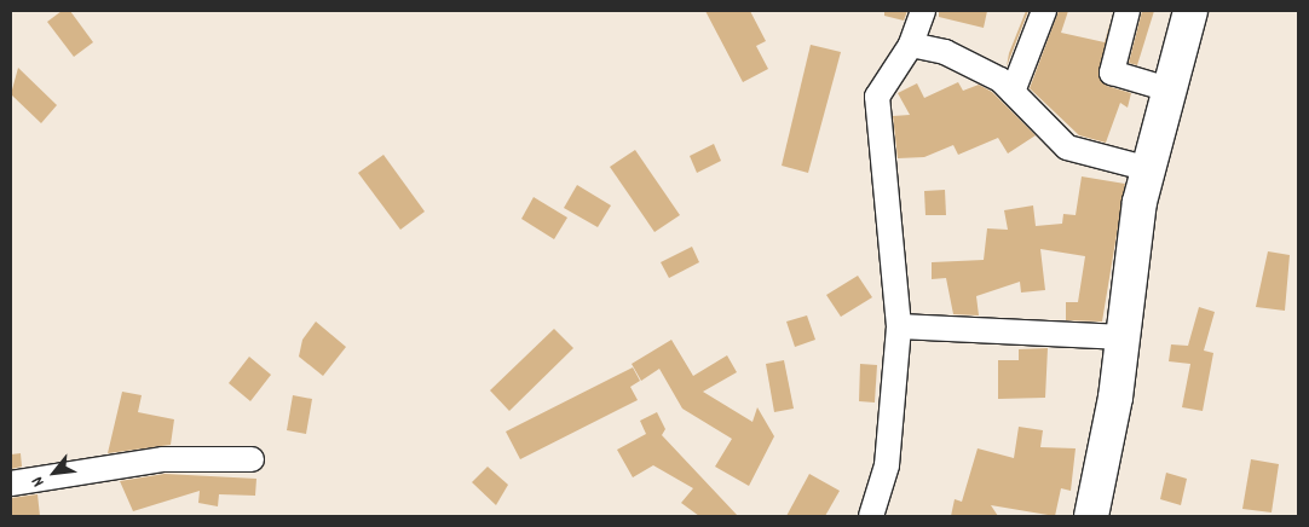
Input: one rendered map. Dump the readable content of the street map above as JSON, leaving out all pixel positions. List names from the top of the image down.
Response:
{
  "north": "bottom left"
}
